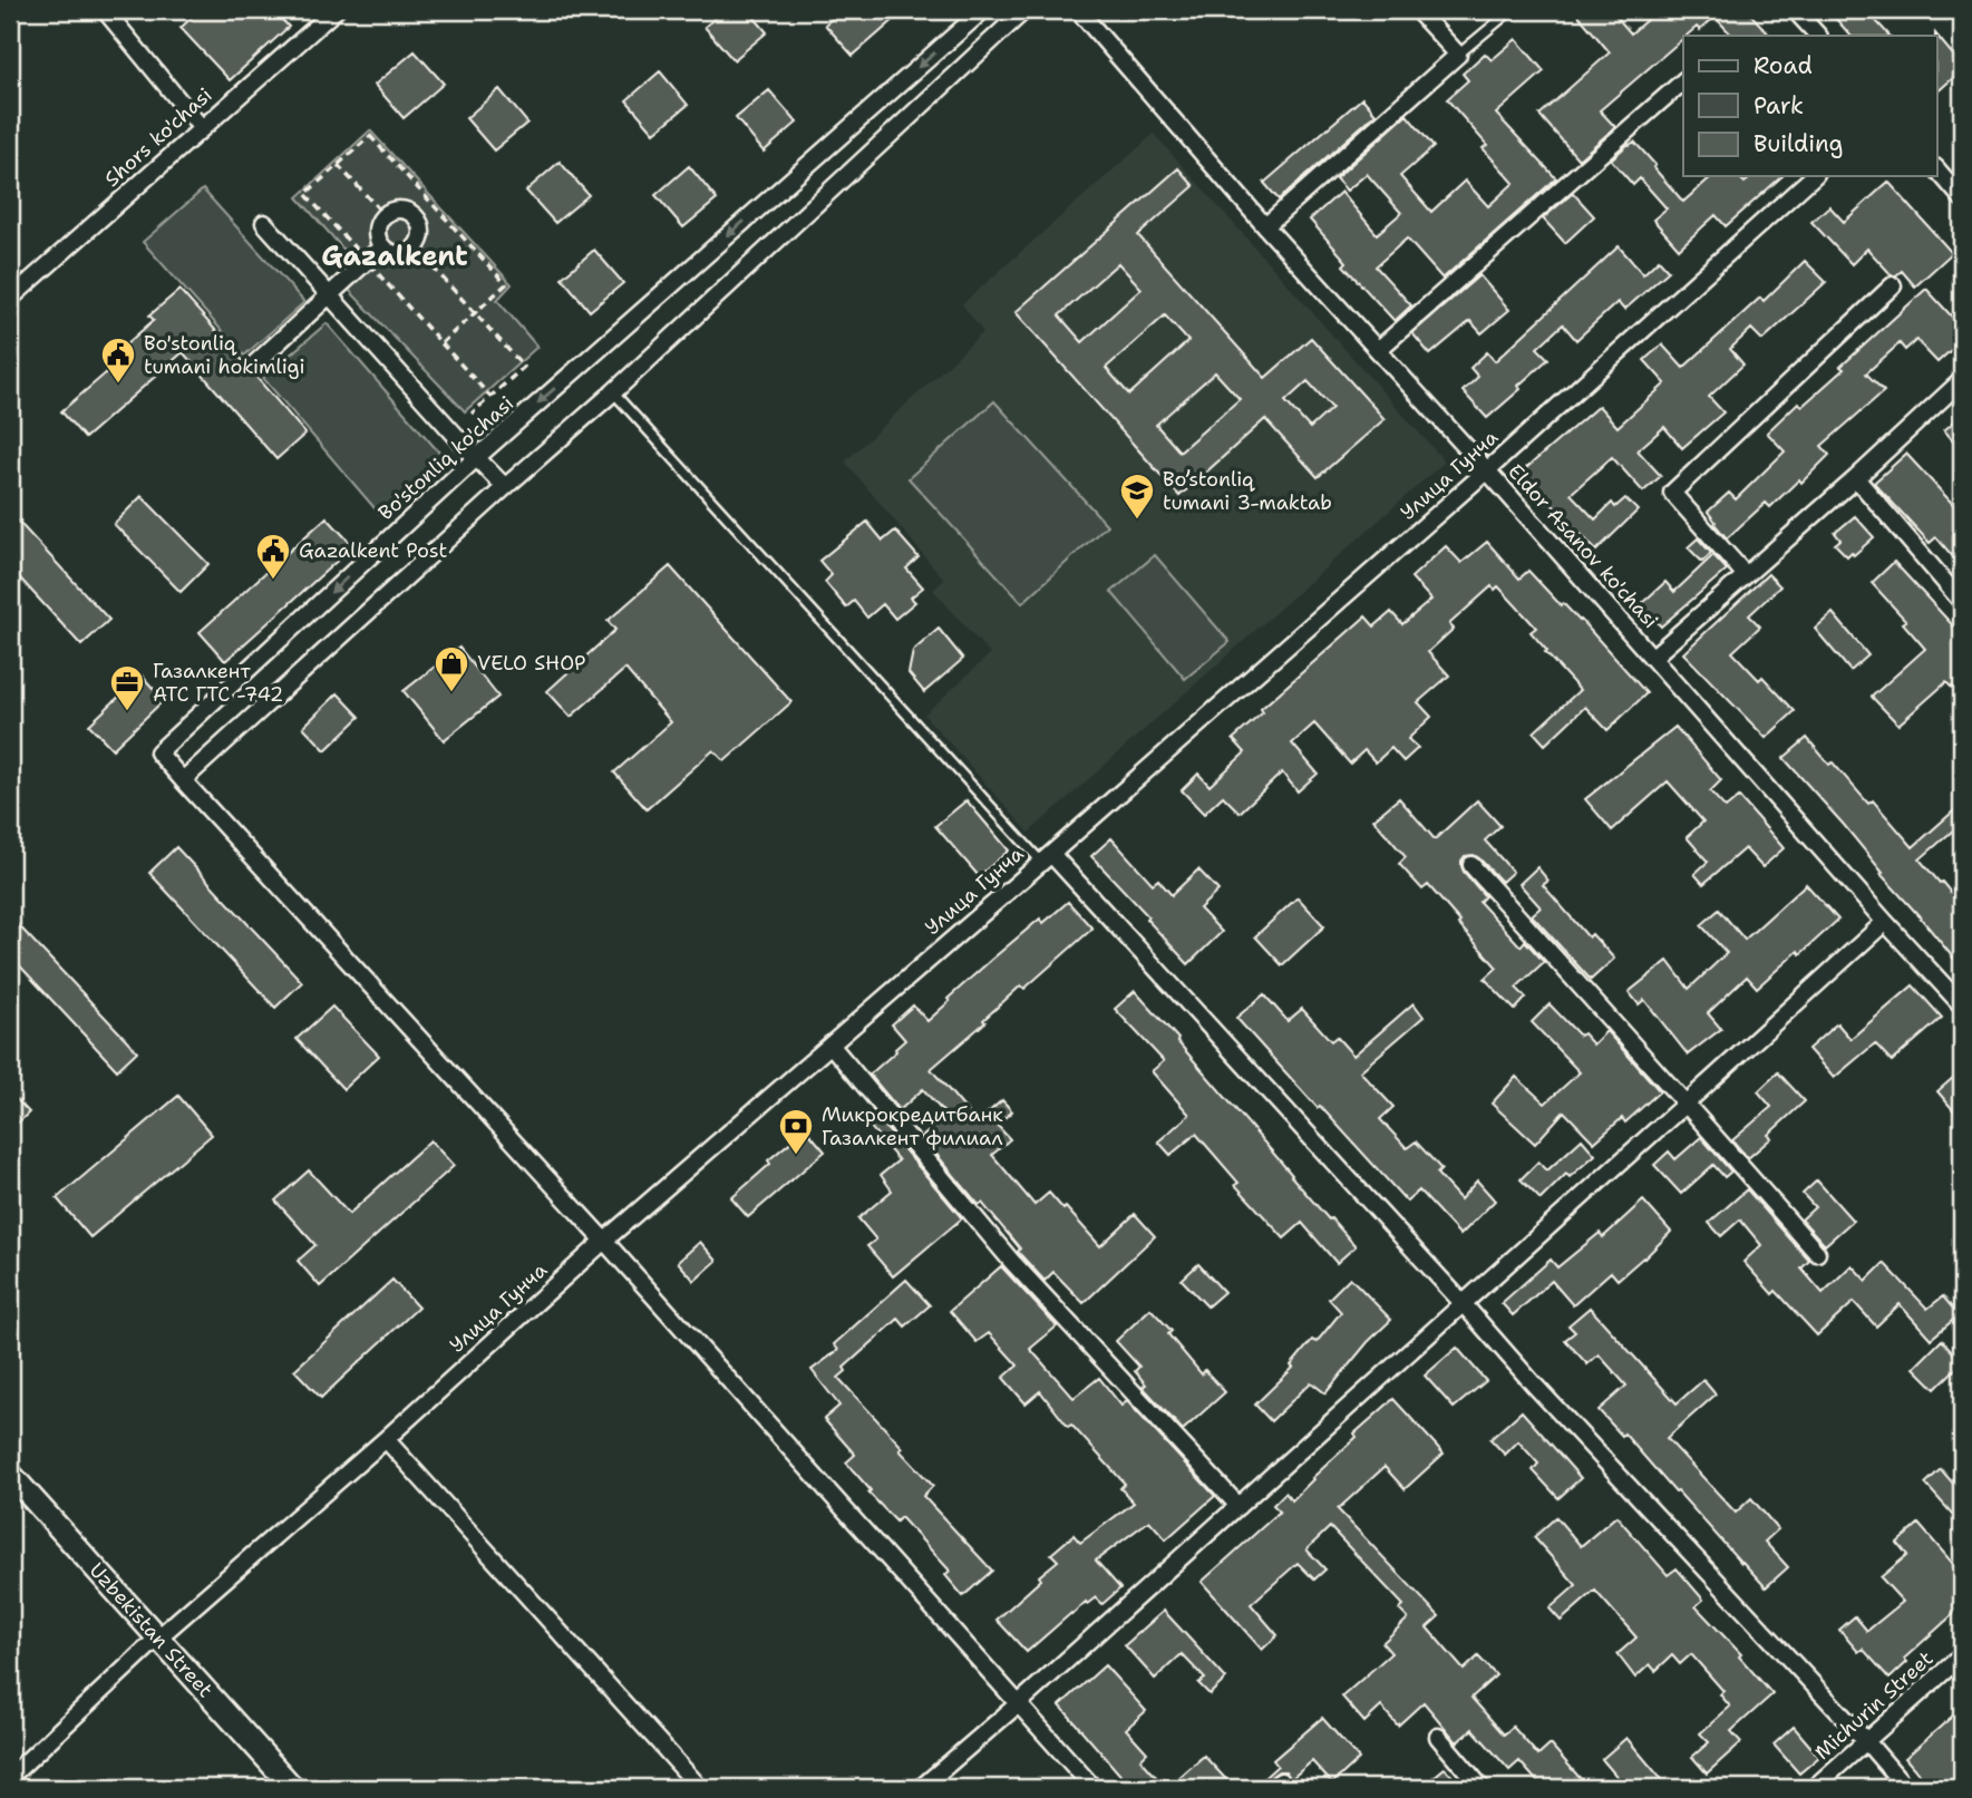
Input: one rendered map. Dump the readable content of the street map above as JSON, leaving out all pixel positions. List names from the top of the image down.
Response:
{
  "streets": {
    "main road": ["Uzbekistan Street"],
    "street": [
      "Shors ko'chasi",
      "Bo'stonliq ko'chasi",
      "Улица Гунча",
      "Eldor Asanov ko'chasi",
      "Michurin Street"
    ]
  },
  "crossings": [
    ["Улица Гунча", "Eldor Asanov ko'chasi"],
    ["Улица Гунча", "Uzbekistan Street"]
  ],
  "districts": ["Gazalkent"],
  "places": {
    "public building": ["Bo'stonliq tumani hokimligi", "Gazalkent Post"],
    "school or university": ["Bo’stonliq tumani 3-maktab"],
    "shop": ["VELO SHOP"],
    "office": ["Газалкент АТС ГТС -742"],
    "bank": ["Микрокредитбанк Газалкент филиал"]
  },
  "legend": ["Road", "Park", "Building"]
}
